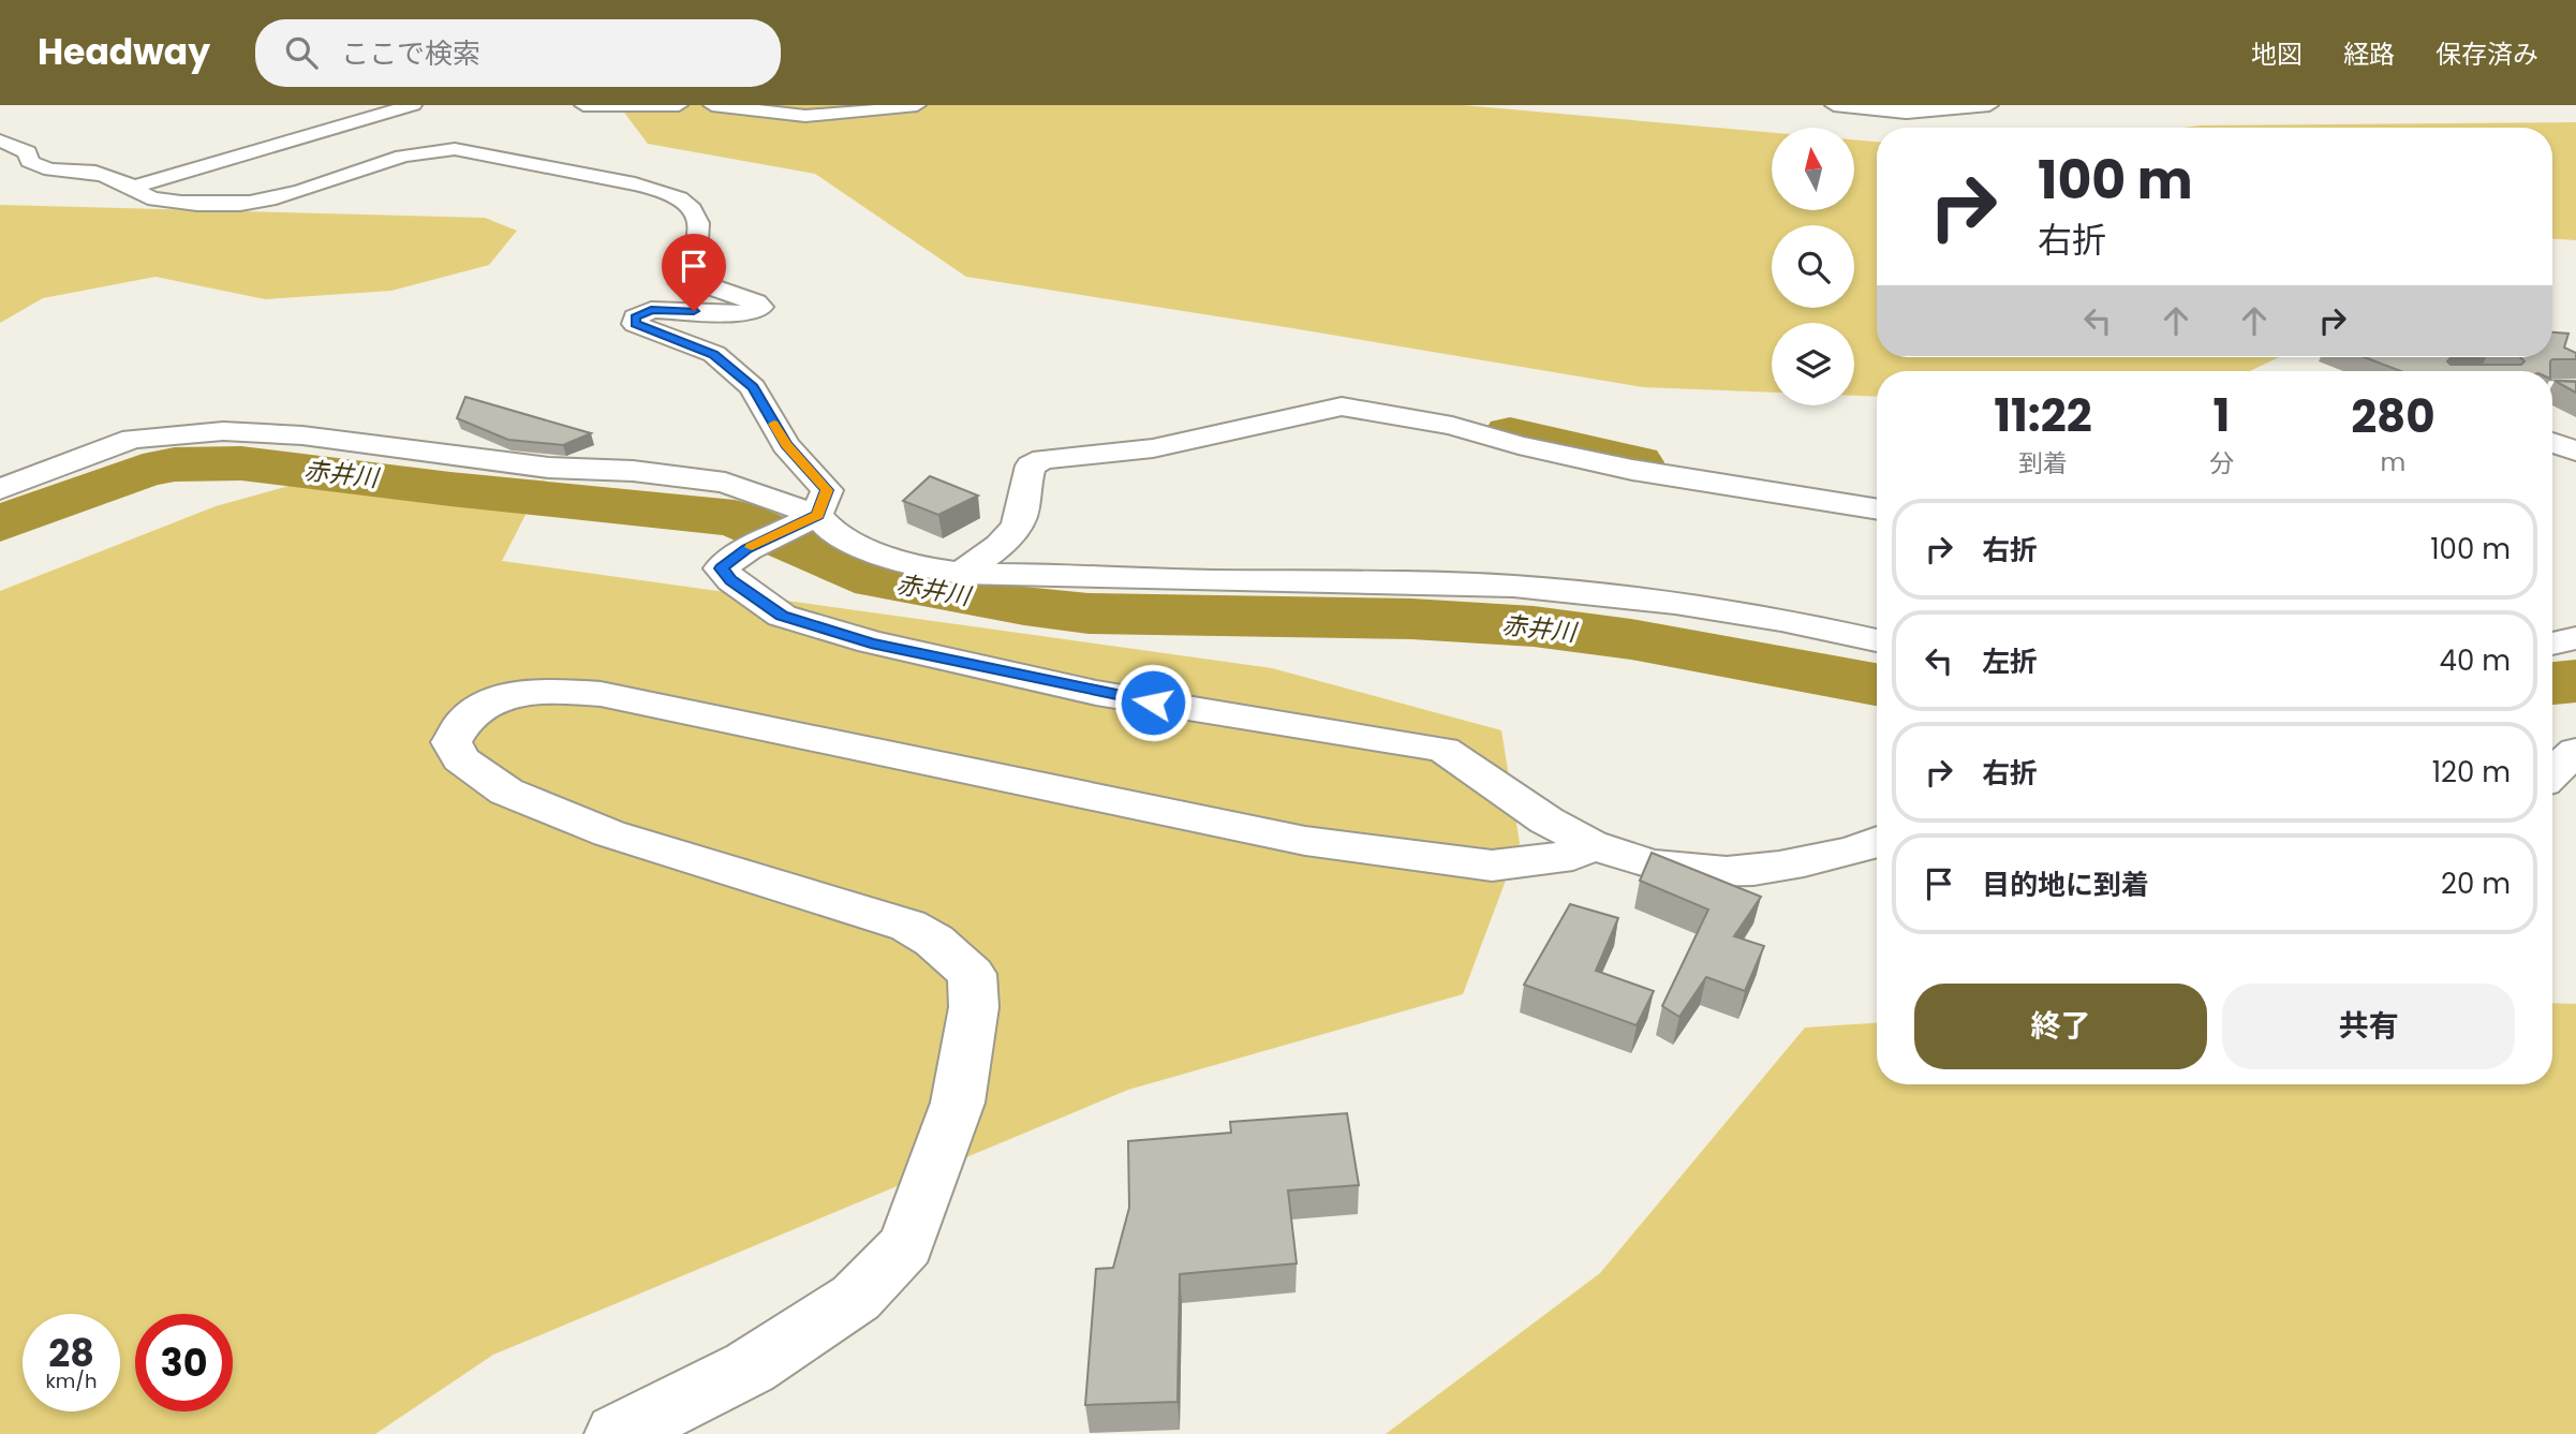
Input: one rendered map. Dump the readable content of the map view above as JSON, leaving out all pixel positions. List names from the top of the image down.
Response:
{
  "water": ["赤井川"],
  "north": "top",
  "page": {
    "header": "Headway",
    "search": "ここで検索",
    "nav": ["地図", "経路", "保存済み"],
    "turn": ["100 m", "右折"],
    "eta": [
      "11:22",
      "到着",
      "1",
      "分",
      "280",
      "m"
    ],
    "list": [
      {
        "name": "右折",
        "value": "100 m"
      },
      {
        "name": "左折",
        "value": "40 m"
      },
      {
        "name": "右折",
        "value": "120 m"
      },
      {
        "name": "目的地に到着",
        "value": "20 m"
      }
    ],
    "buttons": ["終了", "共有"],
    "speed": "28 km/h",
    "limit": "30"
  }
}
